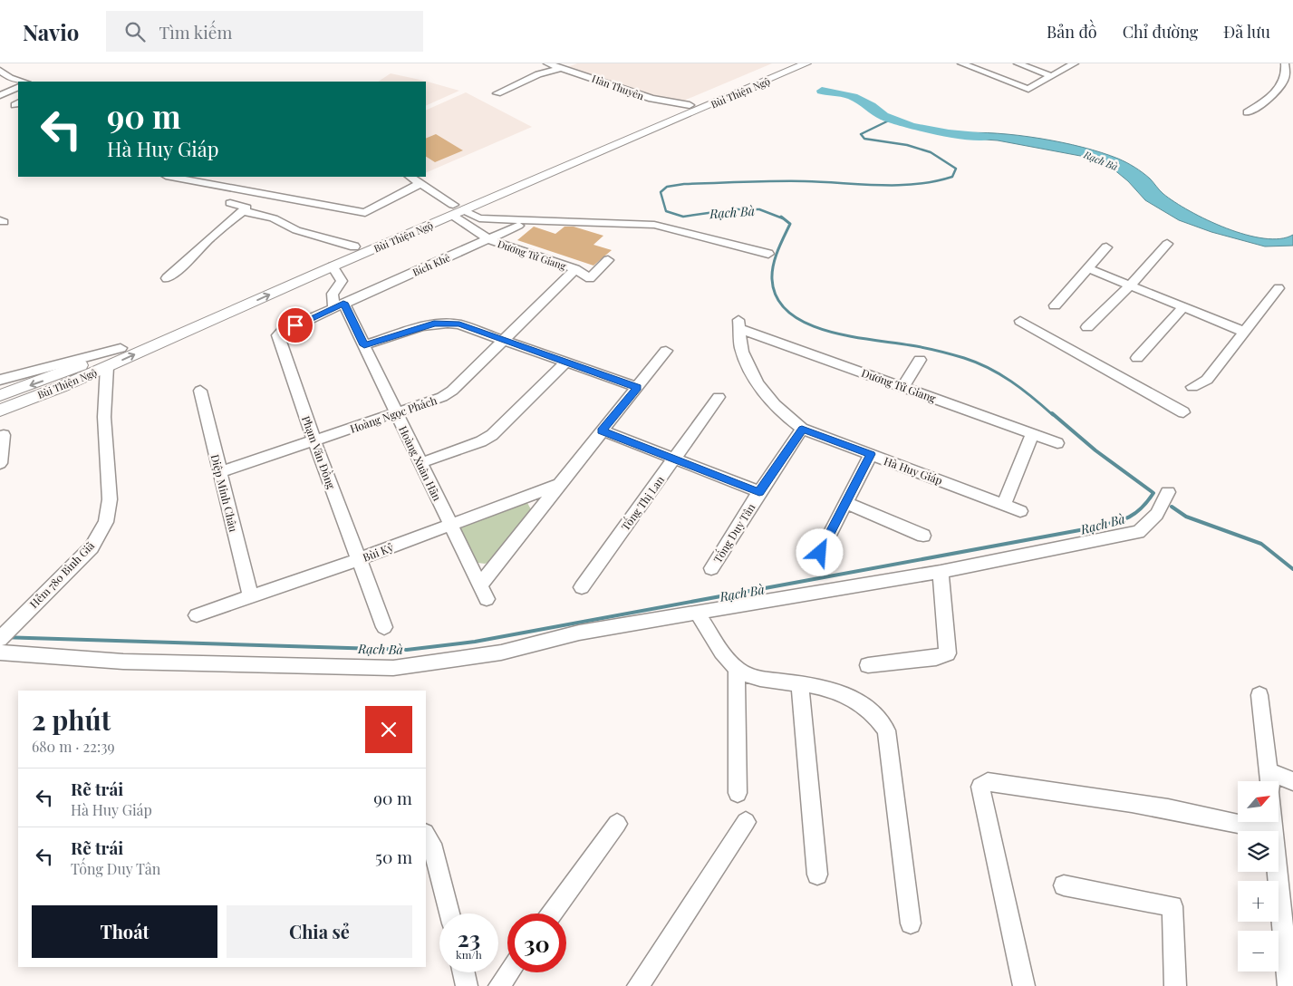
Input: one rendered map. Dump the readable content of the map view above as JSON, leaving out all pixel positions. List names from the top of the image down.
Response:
{
  "streets": {
    "main road": ["Bùi Thiện Ngộ"],
    "street": [
      "Hàn Thuyên",
      "Dương Tử Giang",
      "Bích Khê",
      "Hoàng Ngọc Phách",
      "Phạm Văn Đồng",
      "Hoàng Xuân Hãn",
      "Hà Huy Giáp",
      "Diệp Minh Châu",
      "Tống Thị Lan",
      "Tống Duy Tân",
      "Bùi Kỷ",
      "Hẻm 780 Bình Giã"
    ]
  },
  "crossings": [
    ["Hàn Thuyên", "Bùi Thiện Ngộ"],
    ["Bùi Thiện Ngộ", "Dương Tử Giang"],
    ["Bùi Thiện Ngộ", "Hẻm 780 Bình Giã"],
    ["Dương Tử Giang", "Bích Khê"],
    ["Dương Tử Giang", "Hoàng Ngọc Phách"],
    ["Dương Tử Giang", "Hà Huy Giáp"],
    ["Bích Khê", "Phạm Văn Đồng"],
    ["Bích Khê", "Hoàng Xuân Hãn"],
    ["Hoàng Ngọc Phách", "Phạm Văn Đồng"],
    ["Hoàng Ngọc Phách", "Hoàng Xuân Hãn"],
    ["Hoàng Ngọc Phách", "Diệp Minh Châu"],
    ["Phạm Văn Đồng", "Hoàng Xuân Hãn"],
    ["Phạm Văn Đồng", "Bùi Kỷ"],
    ["Hoàng Xuân Hãn", "Bùi Kỷ"],
    ["Hà Huy Giáp", "Tống Duy Tân"],
    ["Diệp Minh Châu", "Bùi Kỷ"]
  ],
  "water": ["Rạch Bà"],
  "north": "top right",
  "page": {
    "header": "Navio",
    "search": "Tìm kiếm",
    "nav": ["Bản đồ", "Chỉ đường", "Đã lưu"],
    "turn": ["90 m", "Hà Huy Giáp"],
    "heading": ["2 phút", "680 m · 22:39"],
    "list": [
      {
        "name": "Rẽ trái",
        "note": "Hà Huy Giáp",
        "value": "90 m"
      },
      {
        "name": "Rẽ trái",
        "note": "Tống Duy Tân",
        "value": "50 m"
      }
    ],
    "map_buttons": ["+", "−"],
    "buttons": ["Thoát", "Chia sẻ"],
    "speed": "23 km/h",
    "limit": "30"
  }
}
